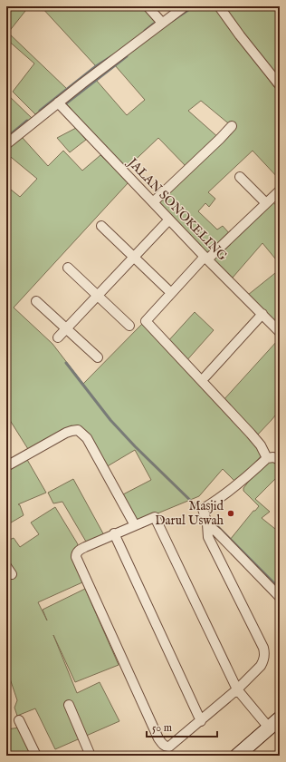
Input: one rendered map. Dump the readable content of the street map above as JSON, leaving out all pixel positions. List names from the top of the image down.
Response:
{
  "streets": {
    "street": ["JALAN SONOKELING"]
  },
  "places": ["Masjid Darul Uswah"],
  "scale_bar": "50 m"
}
